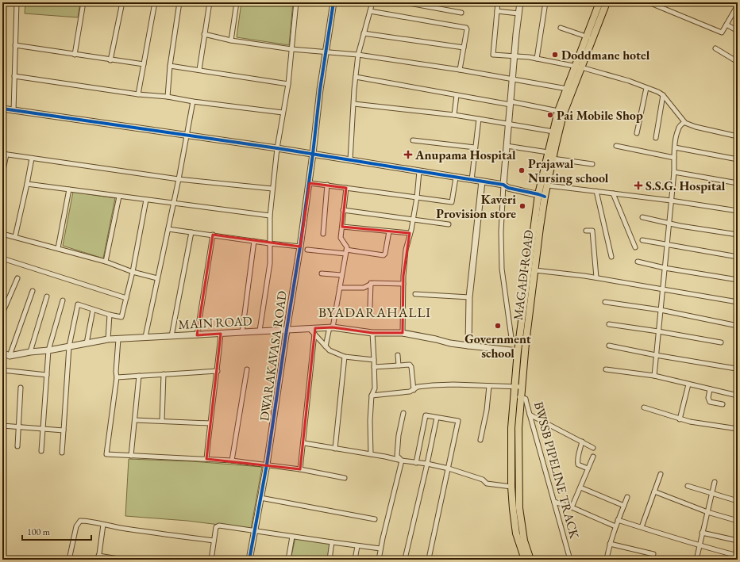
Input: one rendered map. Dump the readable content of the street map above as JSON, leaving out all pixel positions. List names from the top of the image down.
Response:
{
  "streets": {
    "main road": ["MAGADI ROAD"],
    "street": ["MAIN ROAD", "DWARAKAVASA ROAD", "BWSSB PIPELINE TRACK"]
  },
  "crossings": [
    ["MAGADI ROAD", "MAIN ROAD"],
    ["MAGADI ROAD", "BWSSB PIPELINE TRACK"],
    ["MAIN ROAD", "DWARAKAVASA ROAD"]
  ],
  "districts": ["BYADARAHALLI"],
  "places": {
    "other": [
      "Doddmane hotel",
      "Pai Mobile Shop",
      "Prajawal Nursing school",
      "Kaveri Provision store",
      "Government school"
    ],
    "health": ["Anupama Hospital", "S.S.G. Hospital"]
  },
  "scale_bar": "100 m"
}
